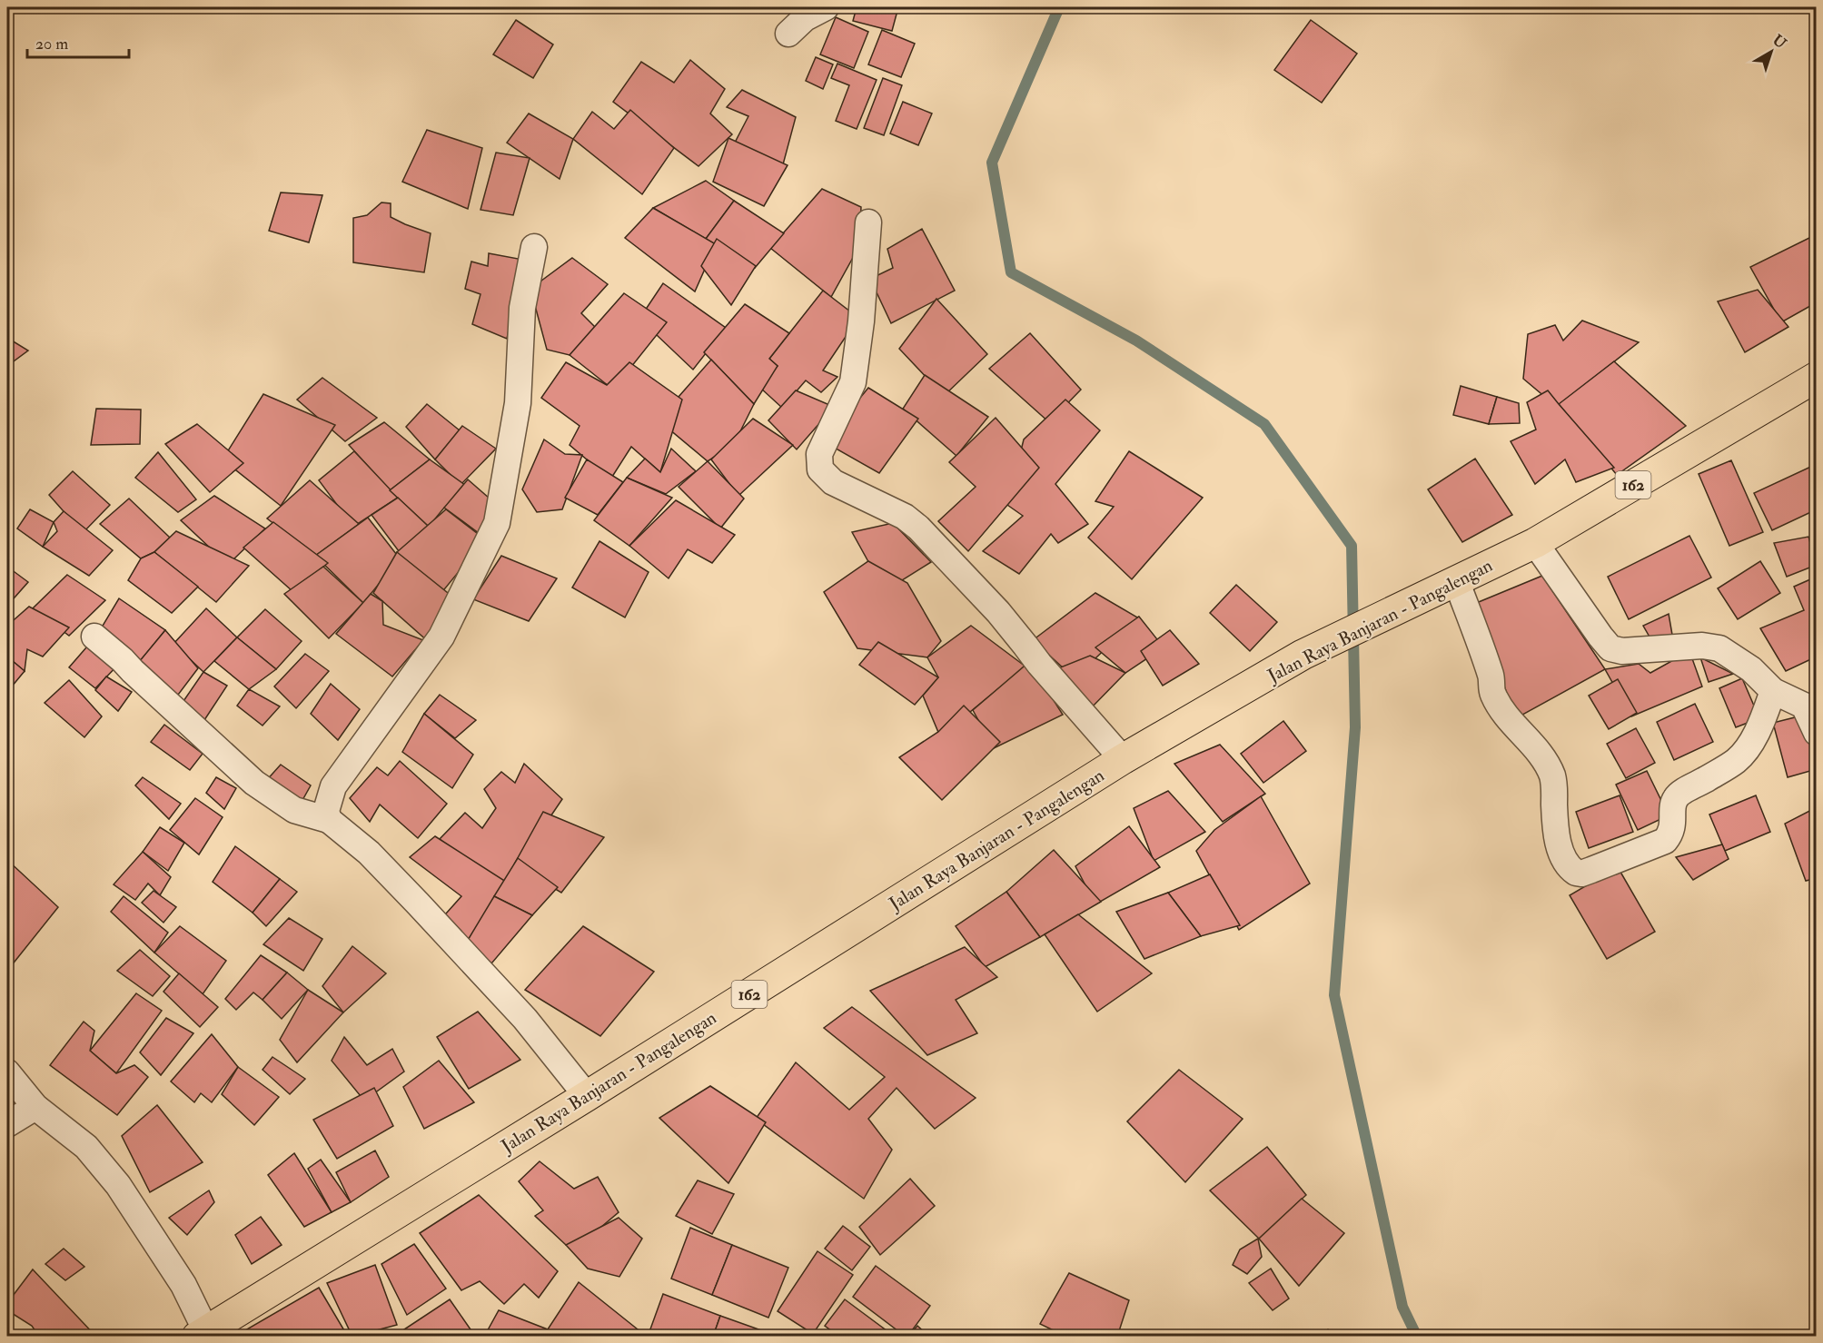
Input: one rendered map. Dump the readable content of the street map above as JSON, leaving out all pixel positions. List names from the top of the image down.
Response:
{
  "streets": {
    "main road": ["162", "Jalan Raya Banjaran - Pangalengan"]
  },
  "scale_bar": "20 m",
  "north": "top right"
}
